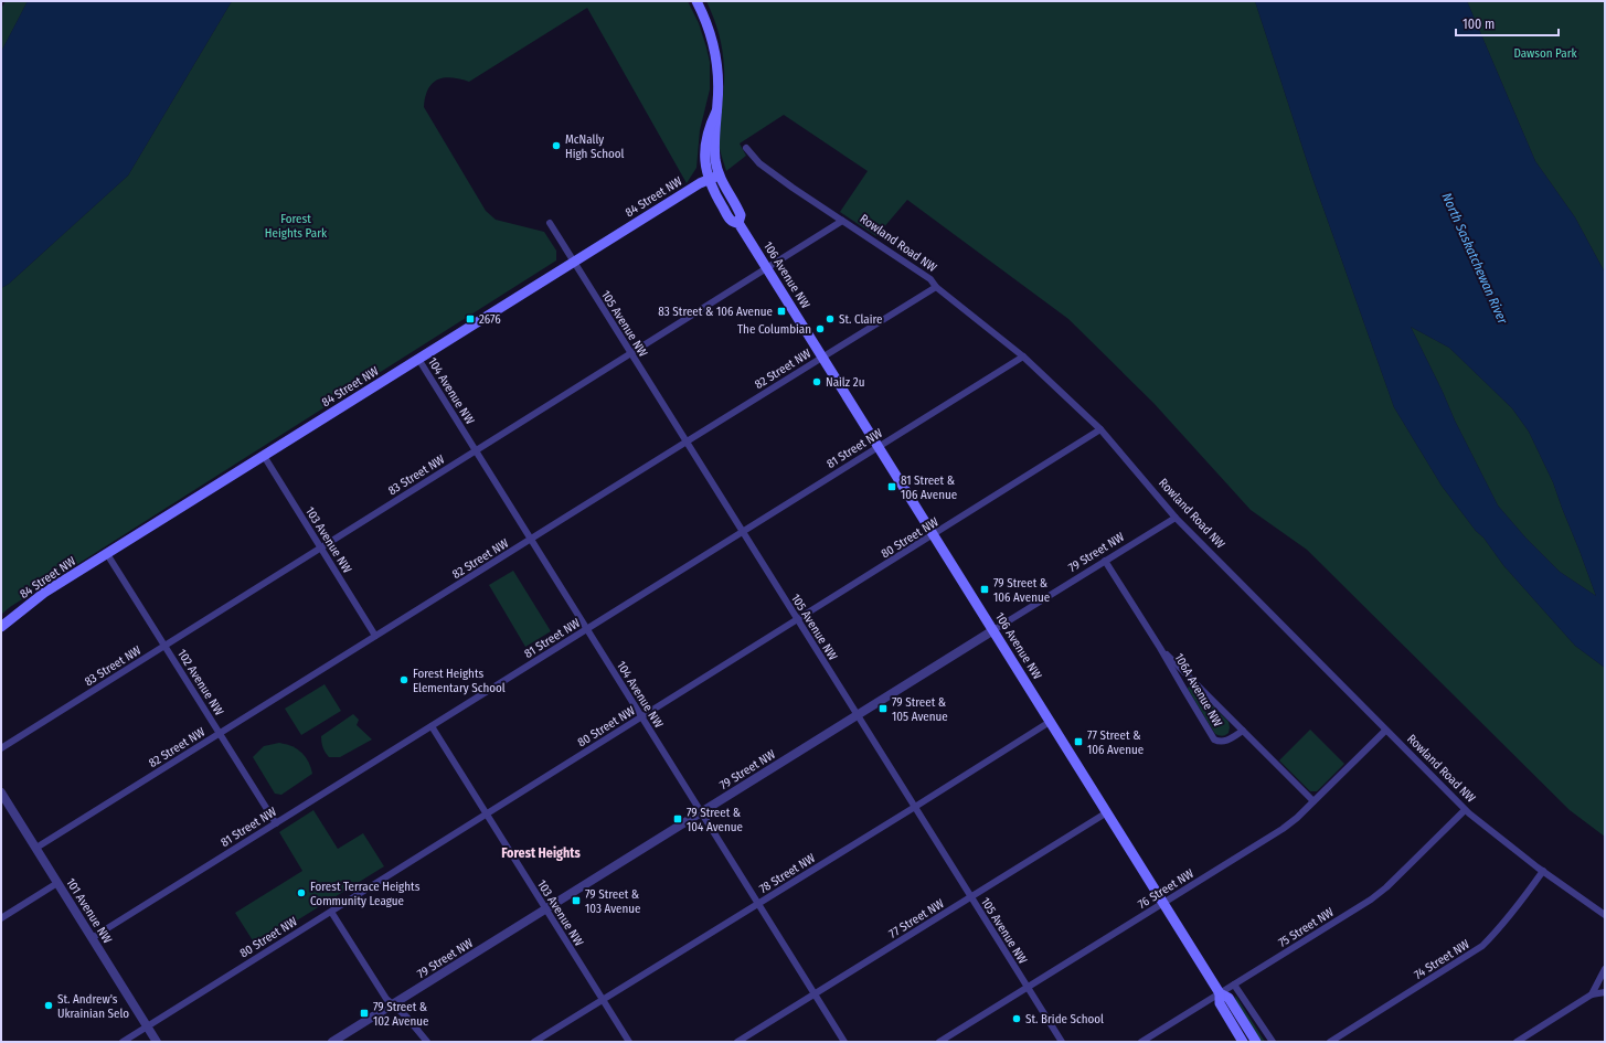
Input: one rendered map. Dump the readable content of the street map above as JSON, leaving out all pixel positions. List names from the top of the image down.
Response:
{
  "streets": {
    "main road": ["84 Street NW", "106 Avenue NW"],
    "street": [
      "Rowland Road NW",
      "105 Avenue NW",
      "82 Street NW",
      "104 Avenue NW",
      "81 Street NW",
      "83 Street NW",
      "80 Street NW",
      "103 Avenue NW",
      "79 Street NW",
      "102 Avenue NW",
      "106A Avenue NW",
      "78 Street NW",
      "76 Street NW",
      "101 Avenue NW",
      "77 Street NW",
      "75 Street NW",
      "74 Street NW"
    ]
  },
  "crossings": [
    ["84 Street NW", "106 Avenue NW"],
    ["84 Street NW", "105 Avenue NW"],
    ["84 Street NW", "104 Avenue NW"],
    ["84 Street NW", "103 Avenue NW"],
    ["84 Street NW", "102 Avenue NW"],
    ["Rowland Road NW", "82 Street NW"],
    ["Rowland Road NW", "81 Street NW"],
    ["Rowland Road NW", "83 Street NW"],
    ["Rowland Road NW", "80 Street NW"],
    ["Rowland Road NW", "79 Street NW"],
    ["Rowland Road NW", "76 Street NW"],
    ["Rowland Road NW", "75 Street NW"],
    ["Rowland Road NW", "74 Street NW"],
    ["106 Avenue NW", "82 Street NW"],
    ["106 Avenue NW", "81 Street NW"],
    ["106 Avenue NW", "83 Street NW"],
    ["106 Avenue NW", "80 Street NW"],
    ["106 Avenue NW", "79 Street NW"],
    ["106 Avenue NW", "78 Street NW"],
    ["106 Avenue NW", "76 Street NW"],
    ["106 Avenue NW", "77 Street NW"],
    ["106 Avenue NW", "75 Street NW"],
    ["105 Avenue NW", "82 Street NW"],
    ["105 Avenue NW", "81 Street NW"],
    ["105 Avenue NW", "83 Street NW"],
    ["105 Avenue NW", "80 Street NW"],
    ["105 Avenue NW", "79 Street NW"],
    ["105 Avenue NW", "78 Street NW"],
    ["105 Avenue NW", "76 Street NW"],
    ["105 Avenue NW", "77 Street NW"],
    ["82 Street NW", "104 Avenue NW"],
    ["82 Street NW", "103 Avenue NW"],
    ["82 Street NW", "102 Avenue NW"],
    ["82 Street NW", "101 Avenue NW"],
    ["104 Avenue NW", "81 Street NW"],
    ["104 Avenue NW", "83 Street NW"],
    ["104 Avenue NW", "80 Street NW"],
    ["104 Avenue NW", "79 Street NW"],
    ["104 Avenue NW", "78 Street NW"],
    ["104 Avenue NW", "77 Street NW"],
    ["81 Street NW", "103 Avenue NW"],
    ["81 Street NW", "102 Avenue NW"],
    ["81 Street NW", "101 Avenue NW"],
    ["83 Street NW", "103 Avenue NW"],
    ["83 Street NW", "102 Avenue NW"],
    ["80 Street NW", "103 Avenue NW"],
    ["80 Street NW", "101 Avenue NW"],
    ["103 Avenue NW", "79 Street NW"],
    ["103 Avenue NW", "78 Street NW"],
    ["79 Street NW", "106A Avenue NW"],
    ["106A Avenue NW", "76 Street NW"]
  ],
  "districts": ["Forest Heights"],
  "water": ["North Saskatchewan River"],
  "parks": ["Dawson Park", "Forest Heights Park"],
  "places": {
    "other": [
      "McNally High School",
      "St. Claire",
      "The Columbian",
      "Nailz 2u",
      "Forest Heights Elementary School",
      "Forest Terrace Heights Community League",
      "St. Andrew's Ukrainian Selo",
      "St. Bride School"
    ],
    "transit": [
      "83 Street & 106 Avenue",
      "2676",
      "81 Street & 106 Avenue",
      "79 Street & 106 Avenue",
      "79 Street & 105 Avenue",
      "77 Street & 106 Avenue",
      "79 Street & 104 Avenue",
      "79 Street & 103 Avenue",
      "79 Street & 102 Avenue"
    ]
  },
  "scale_bar": "100 m"
}
